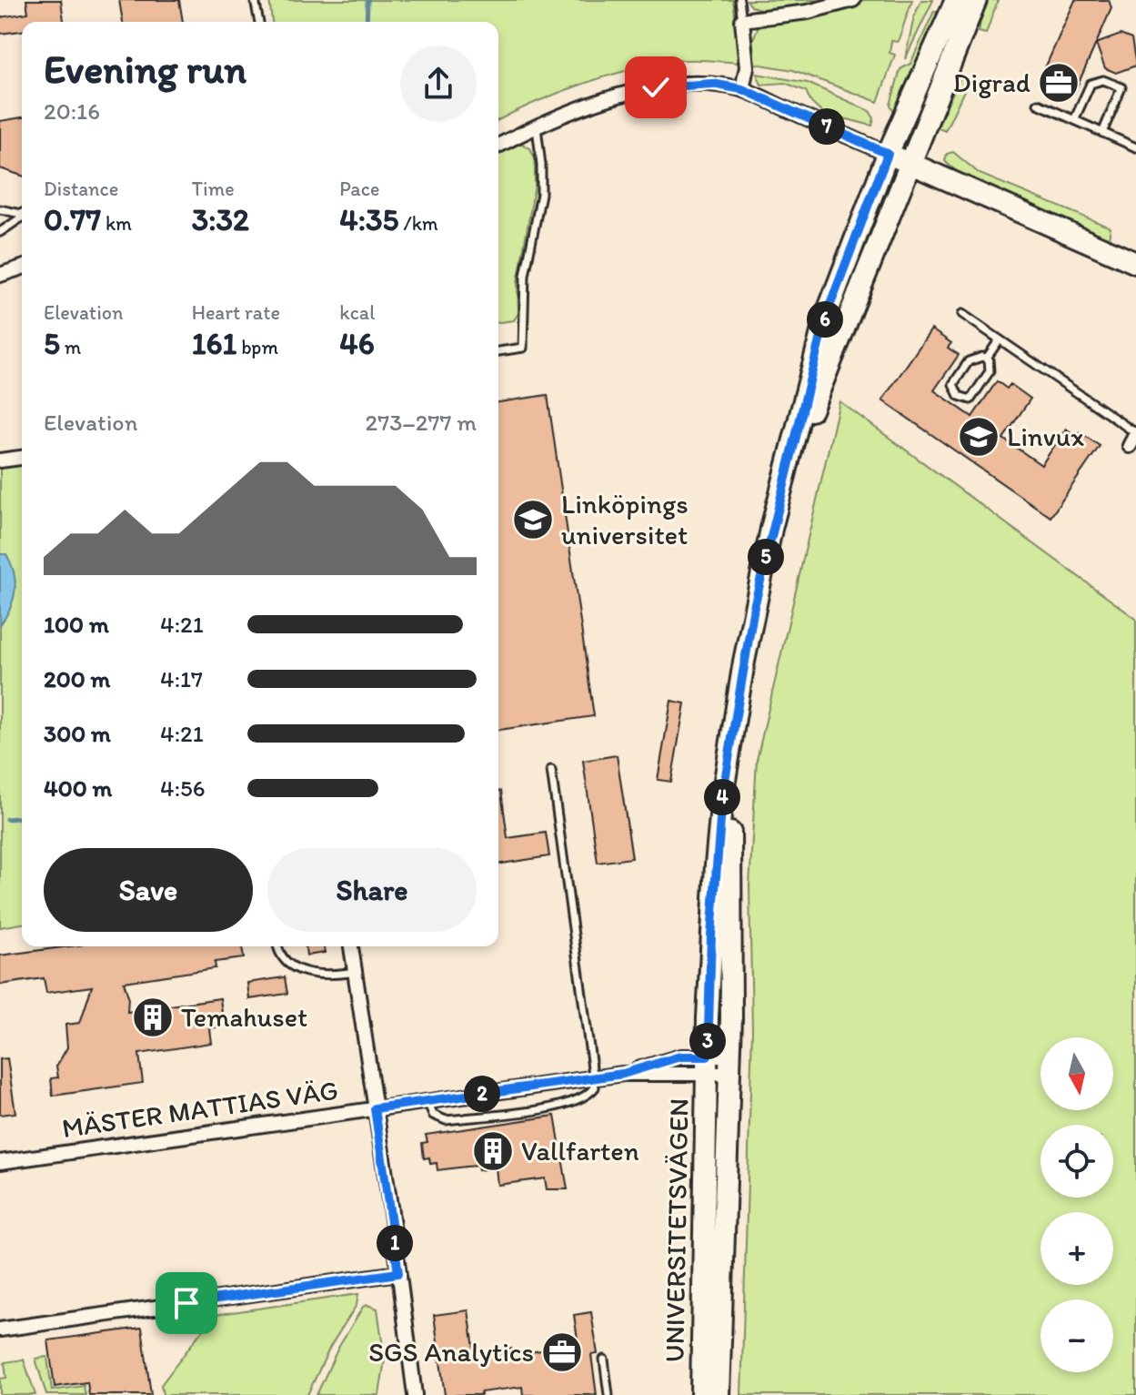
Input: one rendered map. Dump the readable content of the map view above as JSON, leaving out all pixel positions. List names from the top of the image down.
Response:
{
  "streets": {
    "main road": ["UNIVERSITETSVÄGEN"],
    "street": ["MÄSTER MATTIAS VÄG"]
  },
  "crossings": [
    ["MÄSTER MATTIAS VÄG", "UNIVERSITETSVÄGEN"]
  ],
  "places": {
    "office": ["Digrad", "SGS Analytics"],
    "school or university": ["Linvux", "Linköpings universitet"],
    "building": ["Temahuset", "Vallfarten"]
  },
  "north": "bottom",
  "page": {
    "heading": ["Evening run", "20:16"],
    "pins": [
      "7",
      "6",
      "5",
      "4",
      "3",
      "2",
      "1"
    ],
    "stats": [
      ["Distance", "0.77 km"],
      ["Time", "3:32"],
      ["Pace", "4:35 /km"],
      ["Elevation", "5 m"],
      ["Heart rate", "161 bpm"],
      ["kcal", "46"]
    ],
    "chart": ["Elevation", "273–277 m"],
    "list": [
      {
        "name": "100 m",
        "note": "4:21"
      },
      {
        "name": "200 m",
        "note": "4:17"
      },
      {
        "name": "300 m",
        "note": "4:21"
      },
      {
        "name": "400 m",
        "note": "4:56"
      }
    ],
    "buttons": ["Save", "Share"],
    "map_buttons": ["+", "−"]
  }
}
